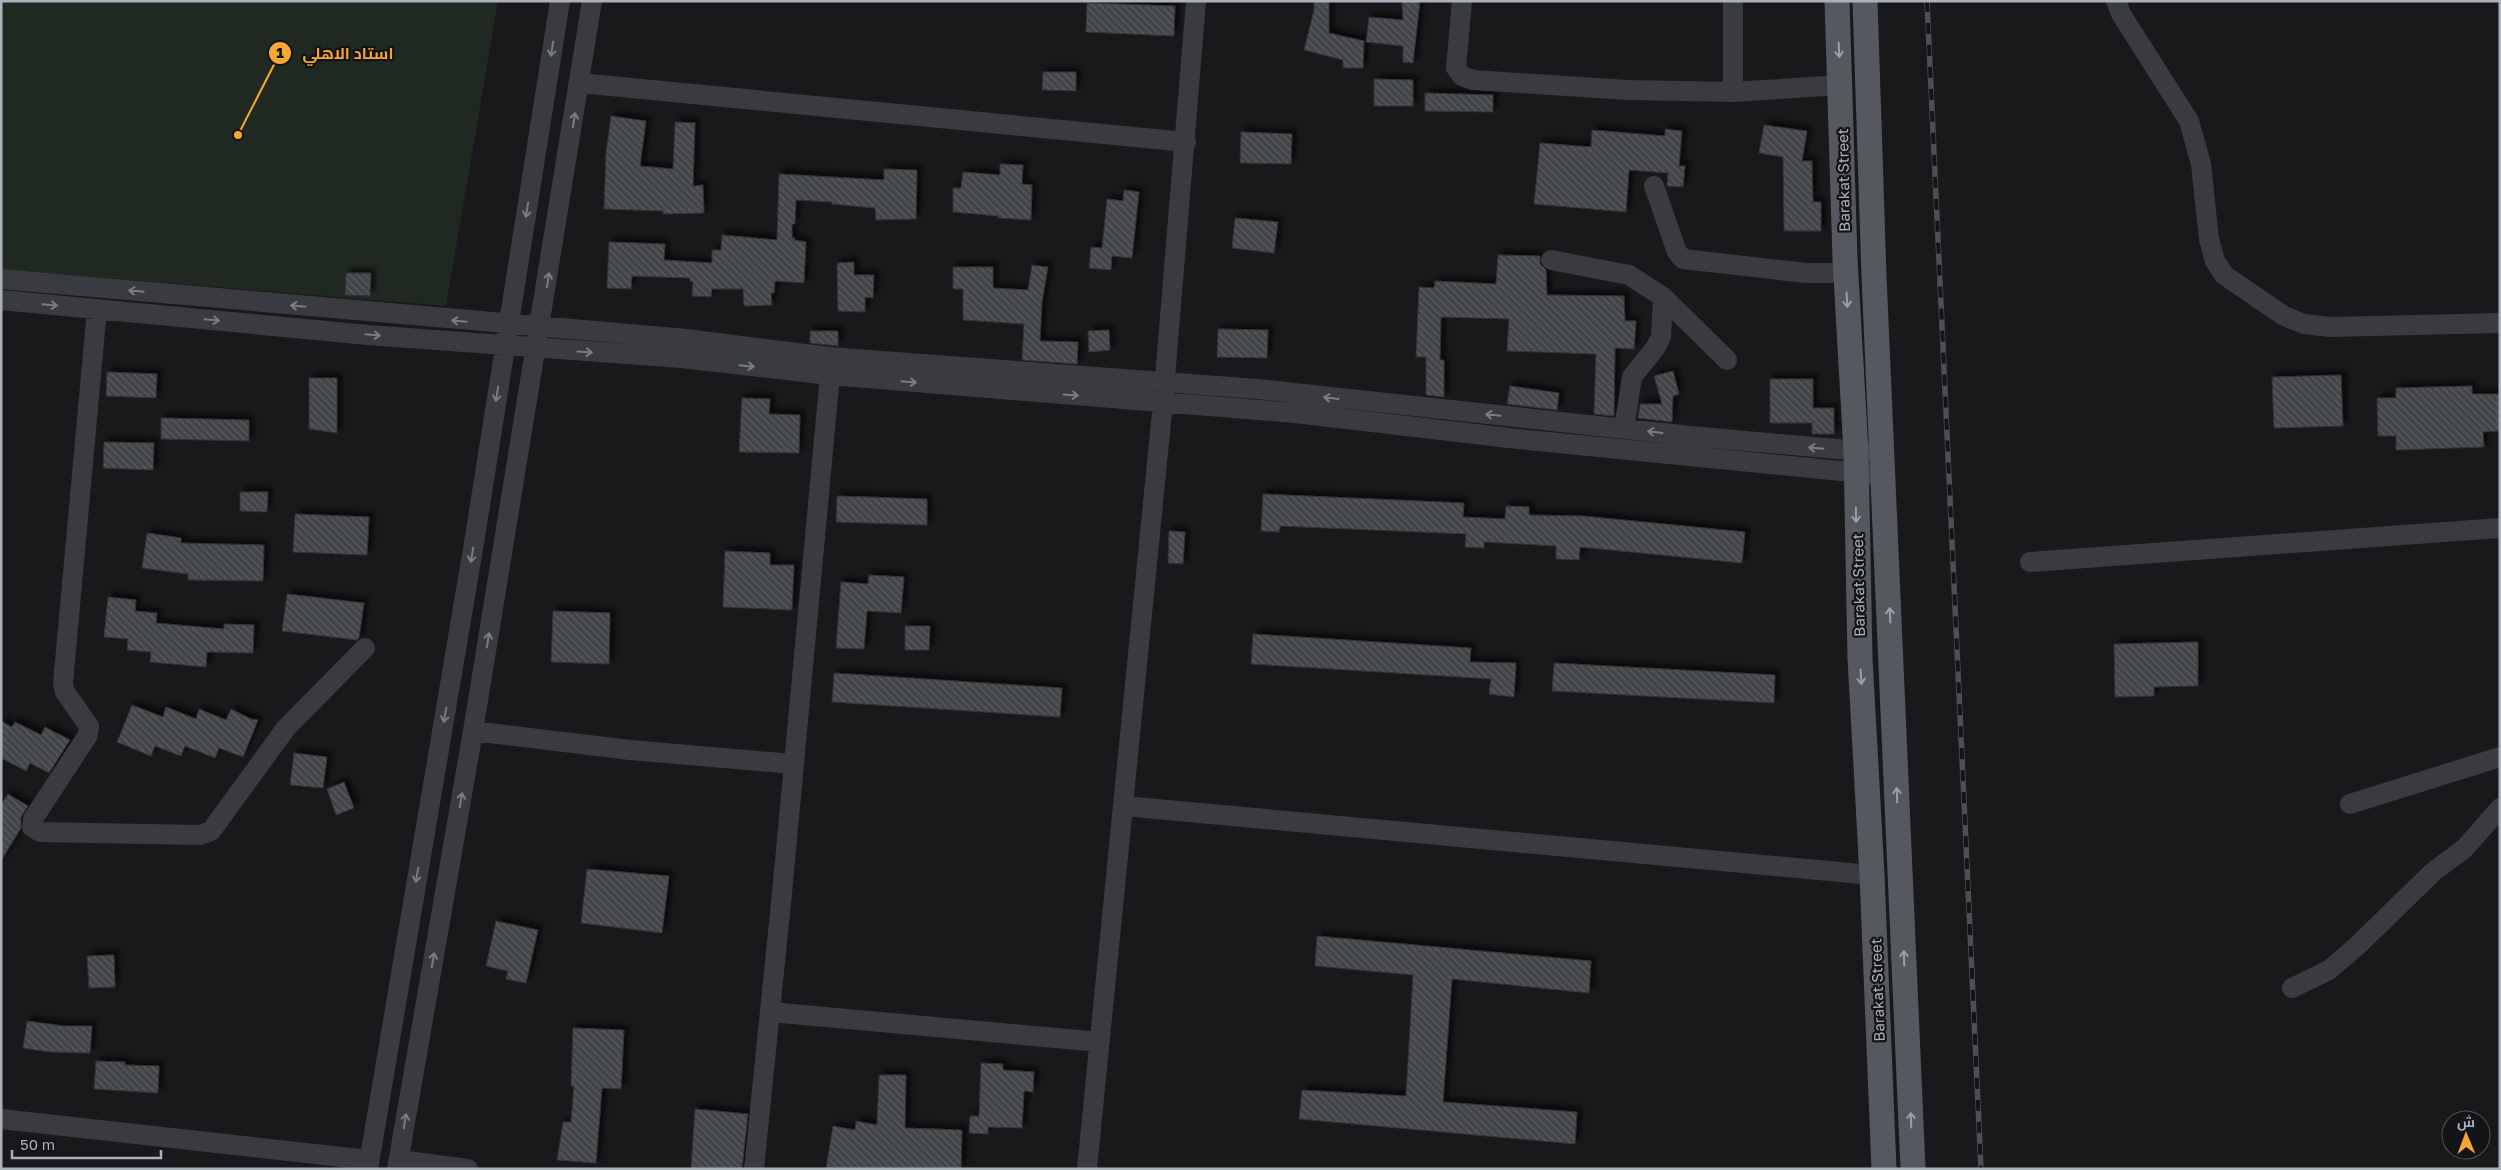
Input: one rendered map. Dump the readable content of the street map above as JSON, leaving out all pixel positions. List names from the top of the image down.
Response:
{
  "streets": {
    "main road": ["Barakat Street"]
  },
  "places": ["استاد الاهلي"],
  "scale_bar": "50 m",
  "north": "top"
}
